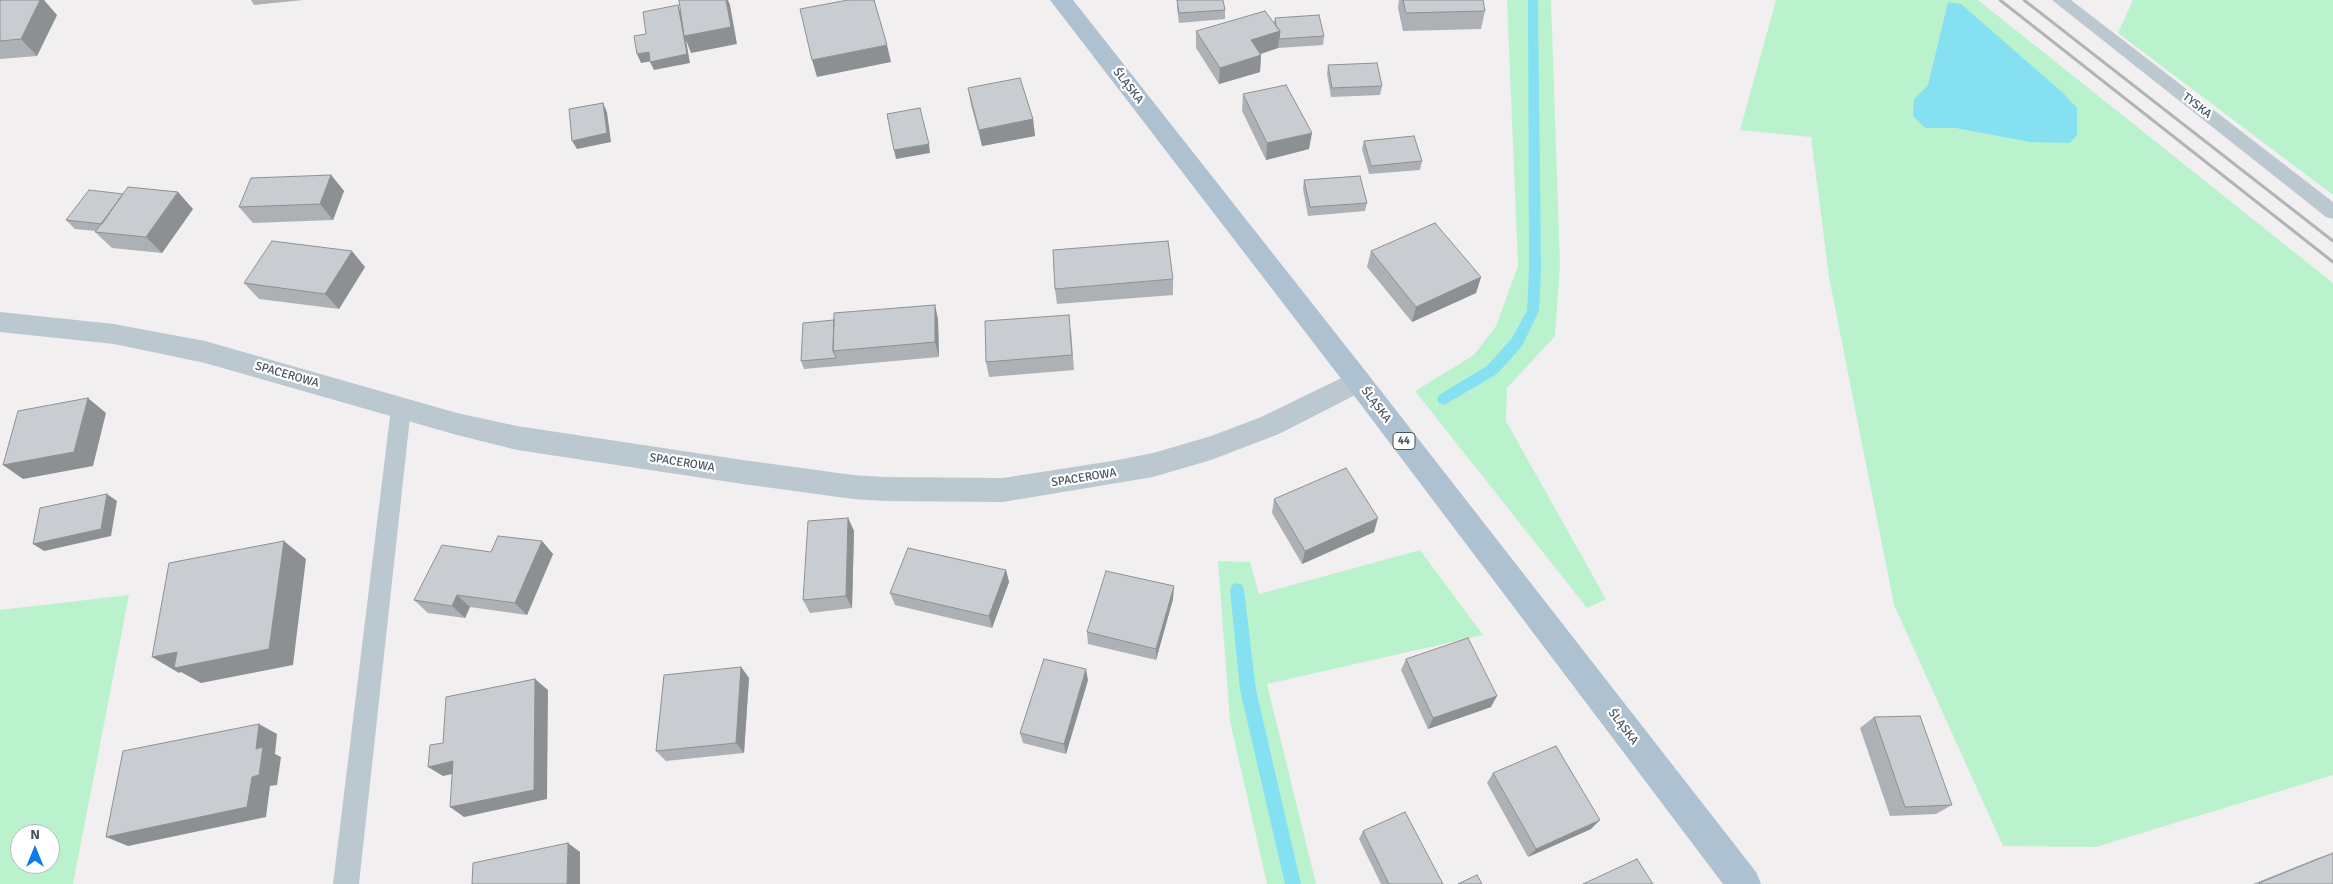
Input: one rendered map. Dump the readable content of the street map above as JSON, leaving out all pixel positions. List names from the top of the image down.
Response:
{
  "streets": {
    "main road": ["ŚLĄSKA", "44"],
    "street": ["SPACEROWA"],
    "lane": ["TYSKA"]
  },
  "crossings": [
    ["ŚLĄSKA", "SPACEROWA"]
  ],
  "north": "top"
}
